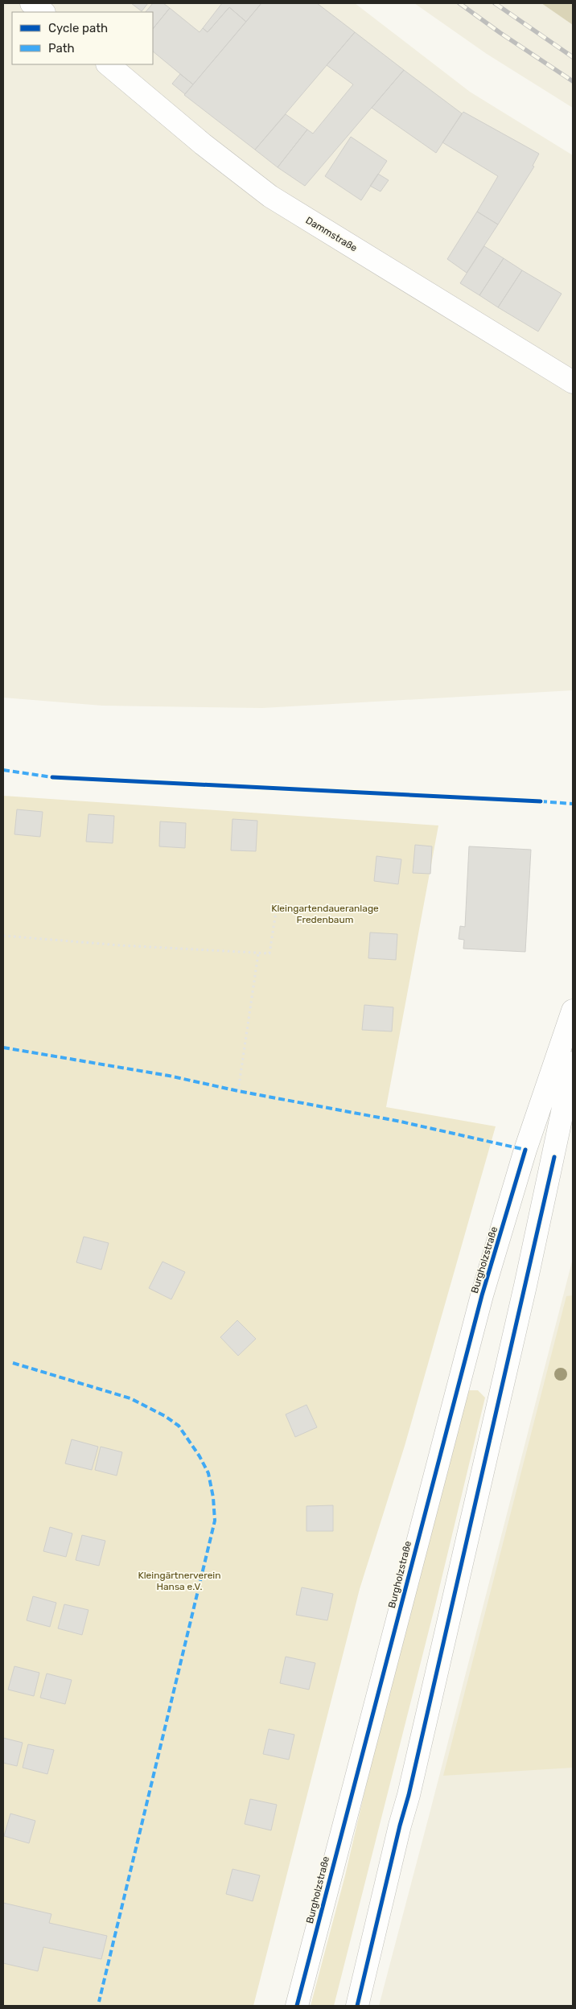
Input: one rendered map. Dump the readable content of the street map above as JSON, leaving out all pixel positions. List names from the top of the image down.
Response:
{
  "streets": {
    "street": ["Dammstraße", "Burgholzstraße"]
  },
  "parks": ["Kleingartendaueranlage Fredenbaum", "Kleingärtnerverein Hansa e.V."],
  "legend": ["Cycle path", "Path"]
}
